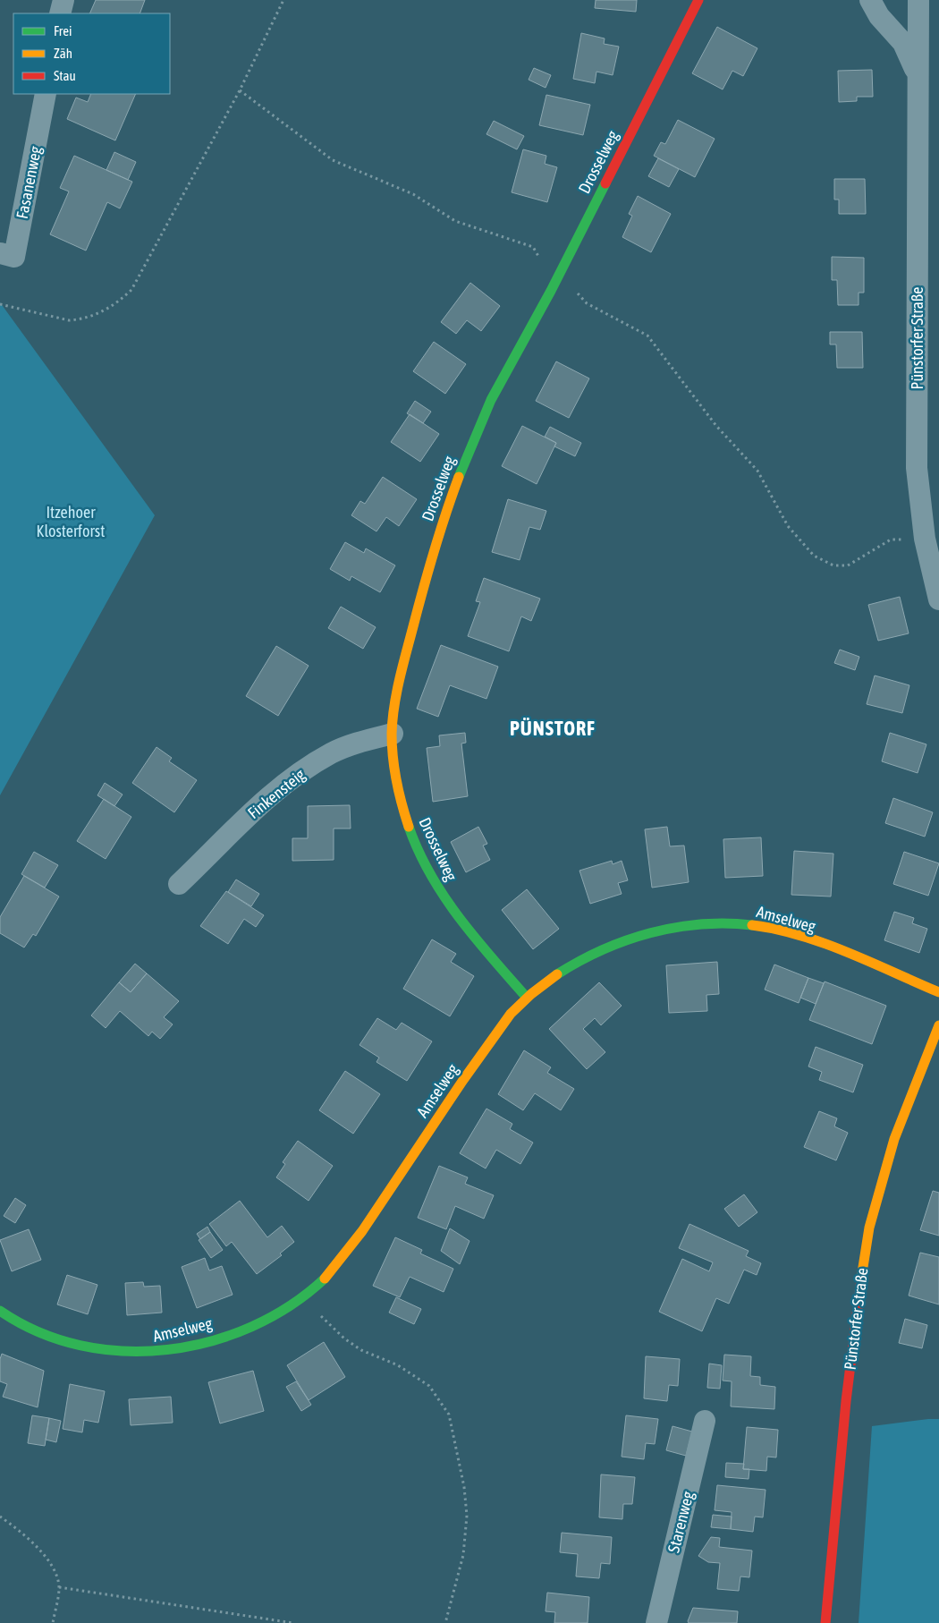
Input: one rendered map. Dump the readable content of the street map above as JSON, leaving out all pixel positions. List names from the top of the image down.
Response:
{
  "streets": {
    "street": [
      "Drosselweg",
      "Fasanenweg",
      "Pünstorfer Straße",
      "Finkensteig",
      "Amselweg",
      "Starenweg"
    ]
  },
  "crossings": [
    ["Drosselweg", "Finkensteig"],
    ["Drosselweg", "Amselweg"]
  ],
  "districts": ["PÜNSTORF"],
  "parks": ["Itzehoer Klosterforst"],
  "legend": ["Frei", "Zäh", "Stau"]
}
